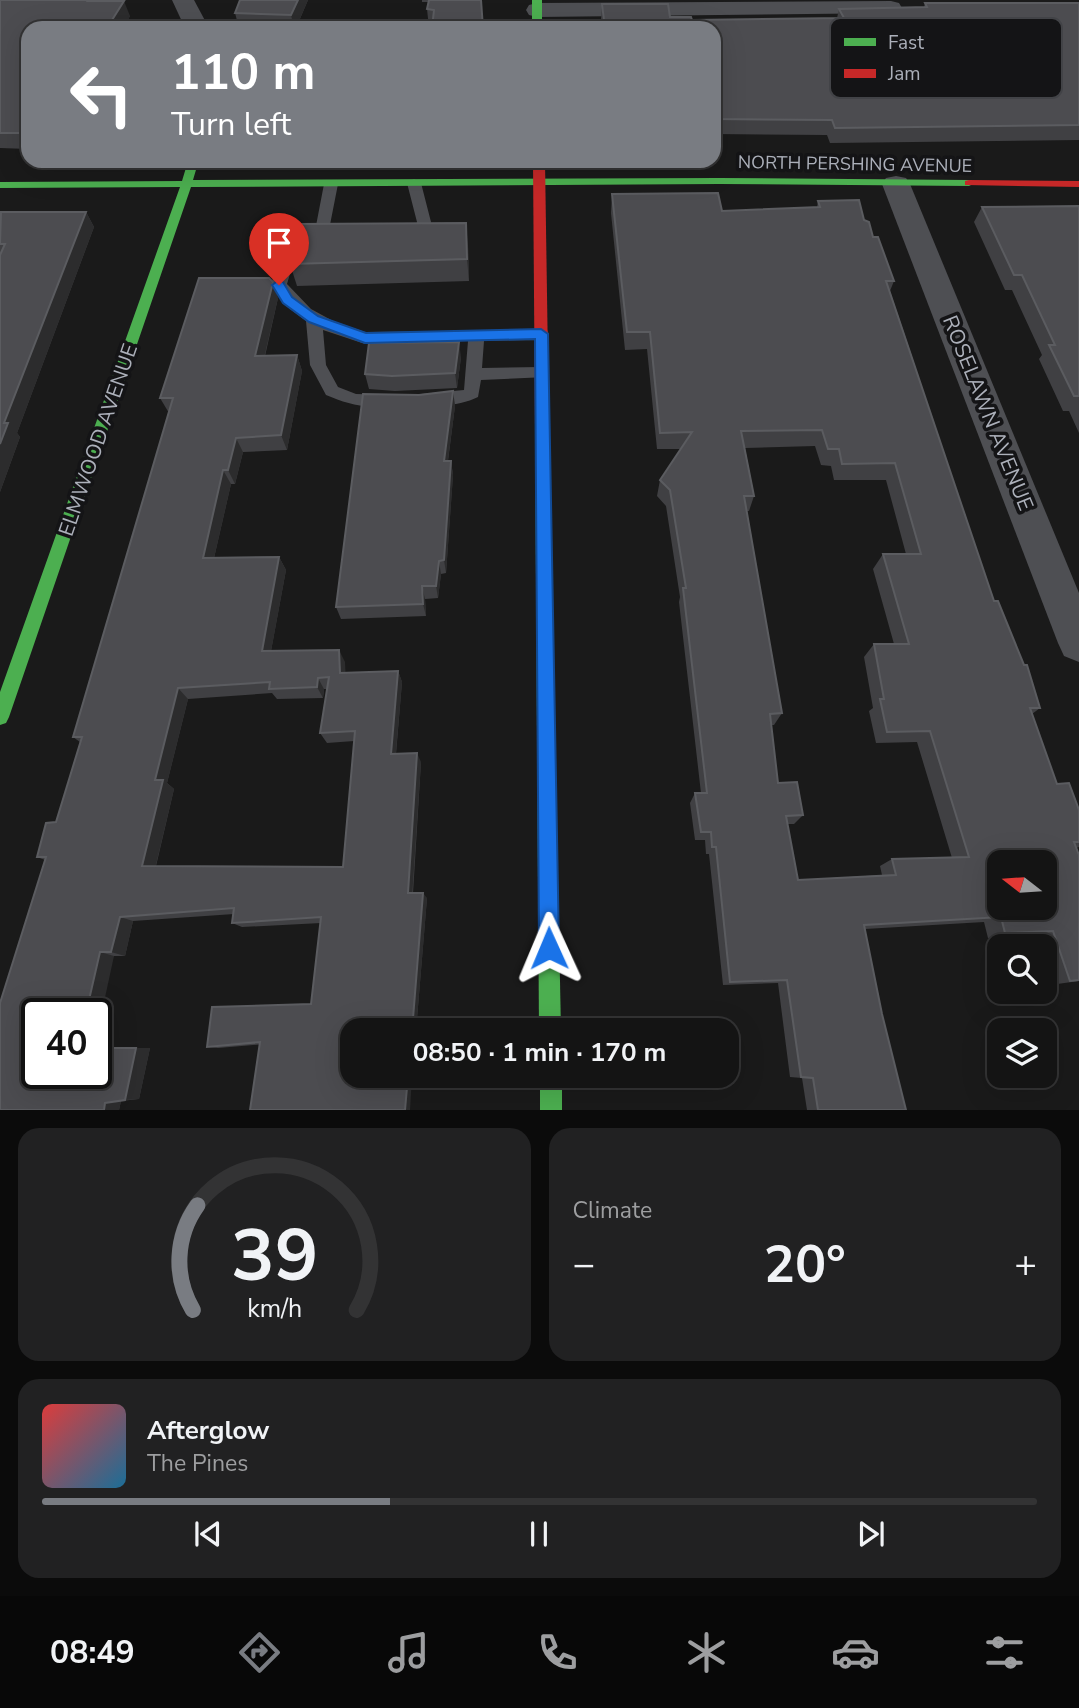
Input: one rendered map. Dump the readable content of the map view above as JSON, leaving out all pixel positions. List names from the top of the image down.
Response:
{
  "streets": {
    "street": ["NORTH PERSHING AVENUE", "ROSELAWN AVENUE", "ELMWOOD AVENUE"]
  },
  "crossings": [
    ["NORTH PERSHING AVENUE", "ROSELAWN AVENUE"],
    ["NORTH PERSHING AVENUE", "ELMWOOD AVENUE"]
  ],
  "legend": ["Fast", "Jam"],
  "north": "left",
  "page": {
    "turn": ["110 m", "Turn left"],
    "limit": "40",
    "trip": "08:50 · 1 min · 170 m",
    "tile": "Climate",
    "heat": ["−", "20°", "+"],
    "song": ["Afterglow", "The Pines"],
    "tabs": "08:49",
    "gauge": ["39", "km/h"]
  }
}
